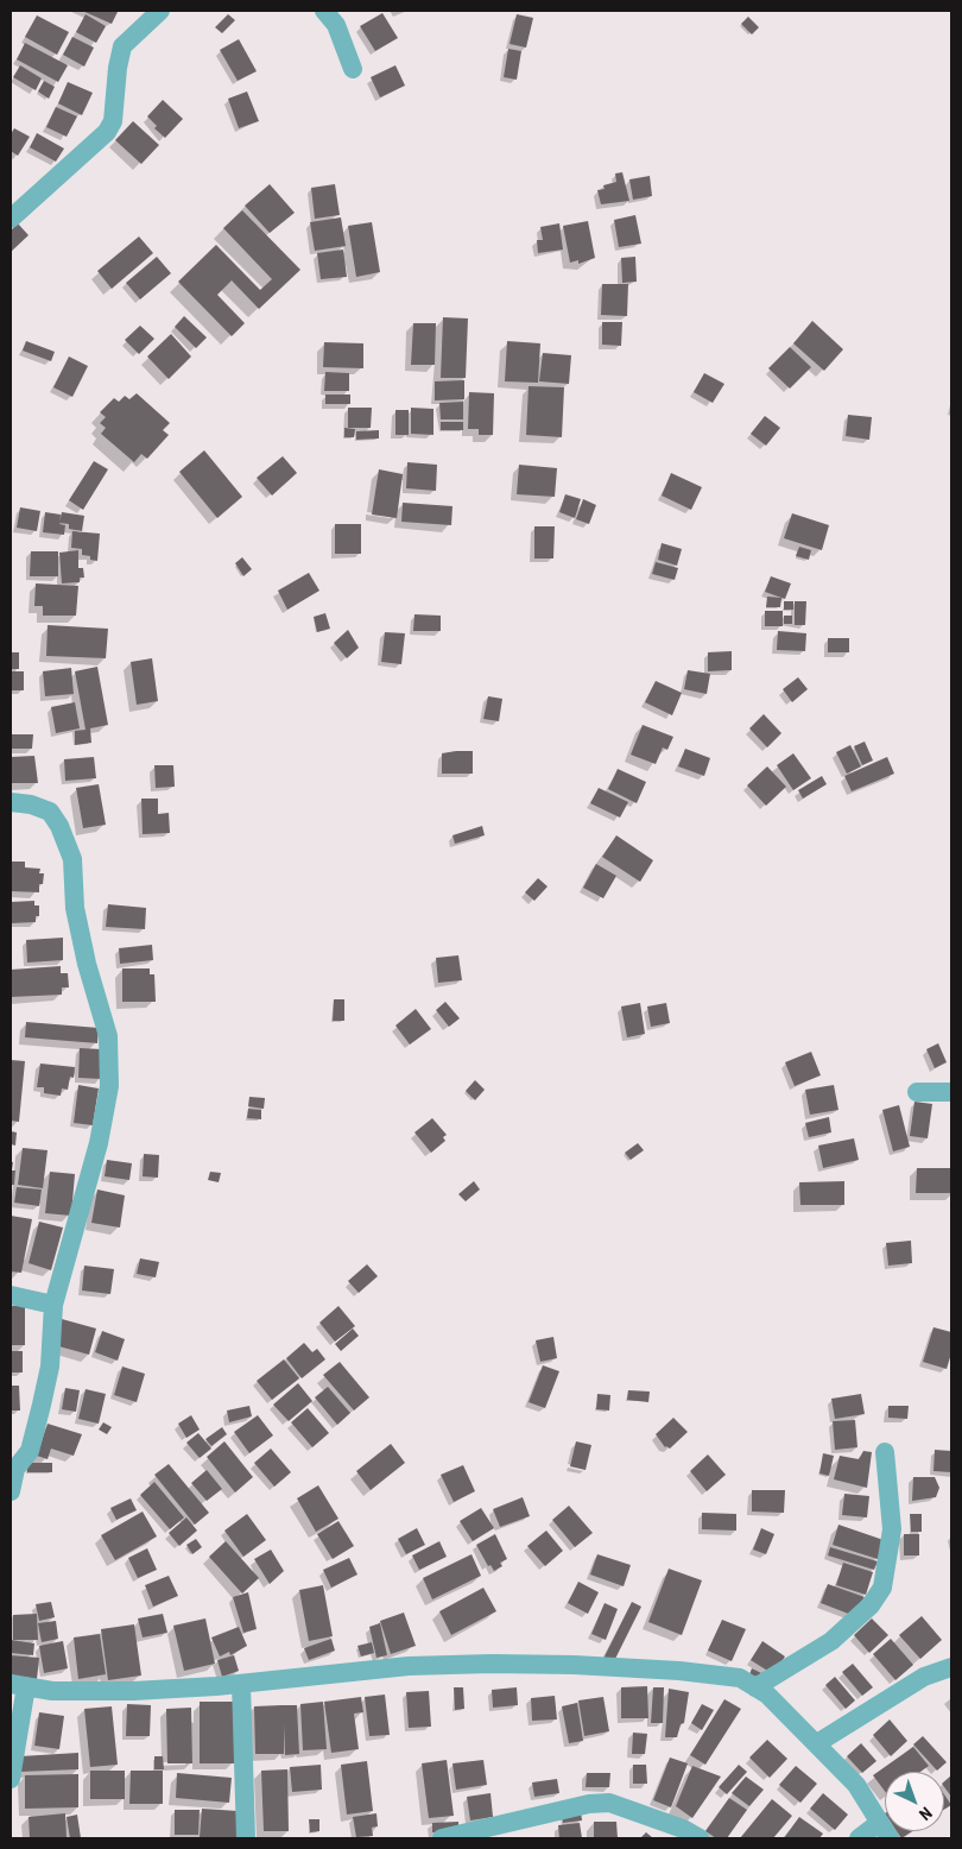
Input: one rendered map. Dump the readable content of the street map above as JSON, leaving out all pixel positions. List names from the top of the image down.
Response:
{
  "north": "bottom right"
}
